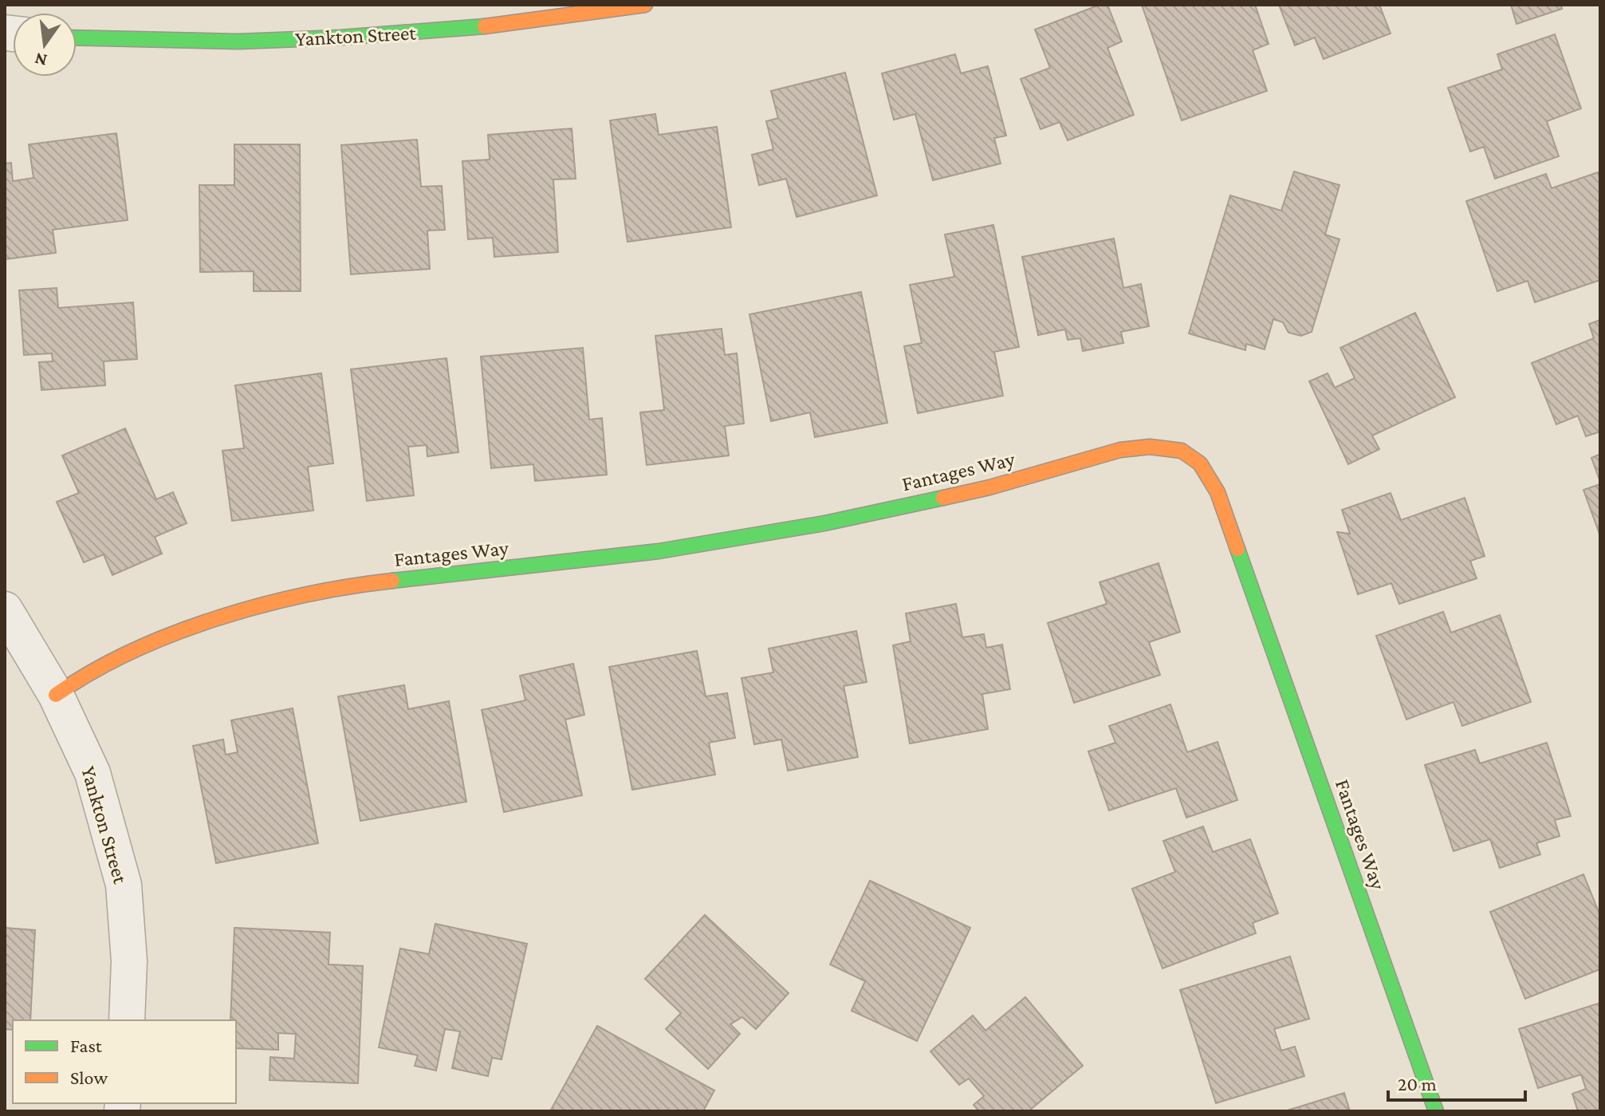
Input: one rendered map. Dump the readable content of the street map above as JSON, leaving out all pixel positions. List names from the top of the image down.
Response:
{
  "streets": {
    "street": ["Yankton Street", "Fantages Way"]
  },
  "crossings": [
    ["Yankton Street", "Fantages Way"]
  ],
  "legend": ["Fast", "Slow"],
  "scale_bar": "20 m",
  "north": "bottom"
}
